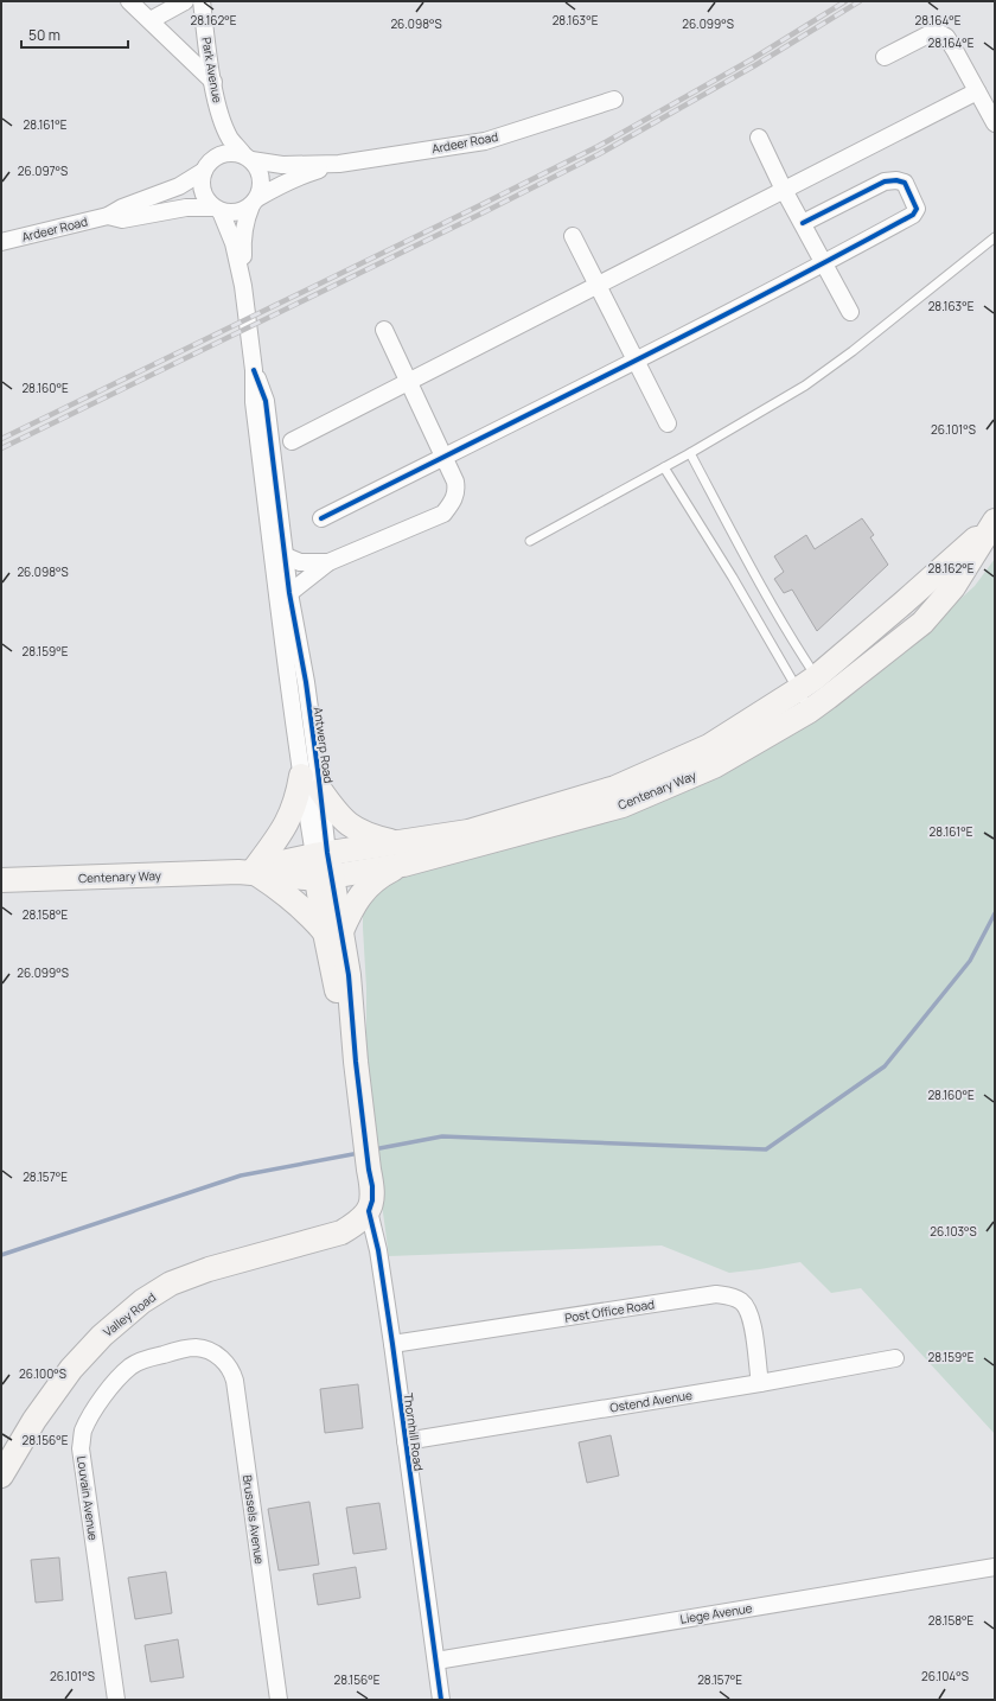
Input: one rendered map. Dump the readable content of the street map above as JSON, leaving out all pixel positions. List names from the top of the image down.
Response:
{
  "streets": {
    "main road": [
      "Antwerp Road",
      "Centenary Way",
      "Valley Road",
      "Thornhill Road"
    ],
    "street": [
      "Park Avenue",
      "Ardeer Road",
      "Post Office Road",
      "Ostend Avenue",
      "Louvain Avenue",
      "Brussels Avenue",
      "Liege Avenue"
    ]
  },
  "crossings": [
    ["Park Avenue", "Ardeer Road"],
    ["Park Avenue", "Antwerp Road"],
    ["Ardeer Road", "Antwerp Road"],
    ["Antwerp Road", "Centenary Way"],
    ["Antwerp Road", "Thornhill Road"],
    ["Post Office Road", "Ostend Avenue"],
    ["Post Office Road", "Thornhill Road"],
    ["Valley Road", "Thornhill Road"],
    ["Ostend Avenue", "Thornhill Road"],
    ["Thornhill Road", "Liege Avenue"],
    ["Louvain Avenue", "Brussels Avenue"]
  ],
  "scale_bar": "50 m",
  "coordinates": [
    "28.162°E",
    "28.163°E",
    "28.164°E",
    "26.098°S",
    "26.099°S",
    "28.161°E",
    "26.097°S",
    "28.160°E",
    "26.101°S",
    "28.159°E",
    "28.158°E",
    "28.157°E",
    "26.103°S",
    "26.100°S",
    "28.156°E",
    "26.104°S"
  ]
}
